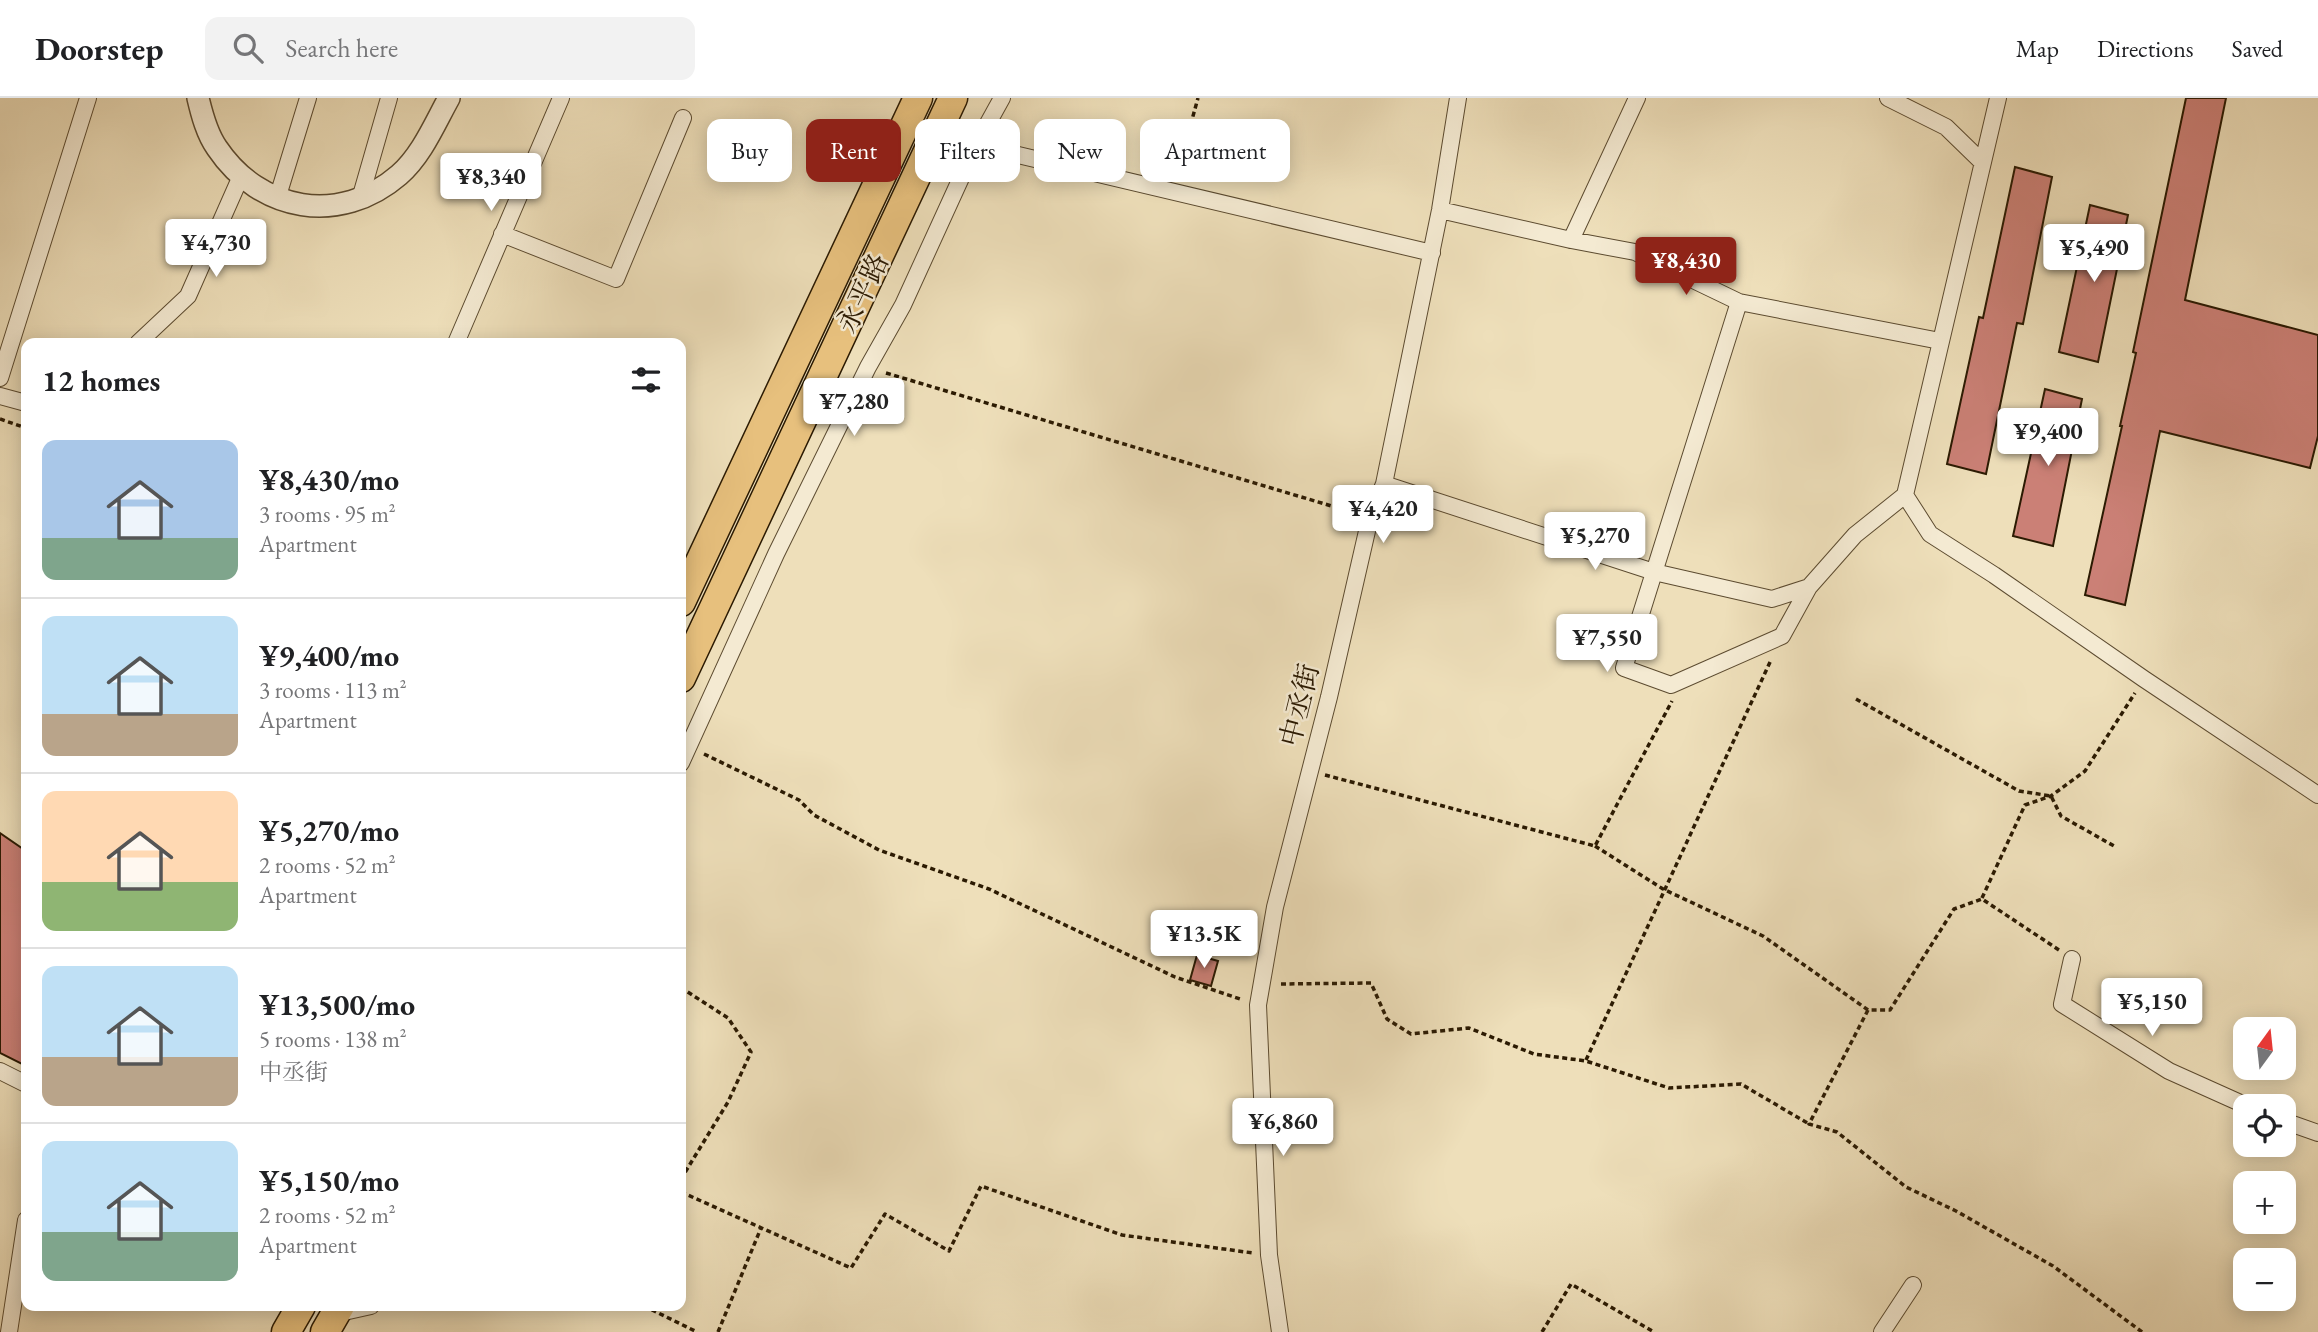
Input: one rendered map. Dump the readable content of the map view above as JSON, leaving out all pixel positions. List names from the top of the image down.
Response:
{
  "streets": {
    "highway": ["永平路"],
    "street": ["中丞街"]
  },
  "north": "top",
  "page": {
    "header": "Doorstep",
    "search": "Search here",
    "nav": ["Map", "Directions", "Saved"],
    "chip": [
      "Buy",
      "Rent",
      "Filters",
      "New",
      "Apartment"
    ],
    "price": [
      "¥8,340",
      "¥4,730",
      "¥5,490",
      "¥8,430",
      "¥7,280",
      "¥9,400",
      "¥4,420",
      "¥5,270",
      "¥7,550",
      "¥13.5K",
      "¥5,150",
      "¥6,860"
    ],
    "heading": "12 homes",
    "list": [
      {
        "name": "¥8,430/mo",
        "note": "3 rooms · 95 m² · Apartment"
      },
      {
        "name": "¥9,400/mo",
        "note": "3 rooms · 113 m² · Apartment"
      },
      {
        "name": "¥5,270/mo",
        "note": "2 rooms · 52 m² · Apartment"
      },
      {
        "name": "¥13,500/mo",
        "note": "5 rooms · 138 m² · 中丞街"
      },
      {
        "name": "¥5,150/mo",
        "note": "2 rooms · 52 m² · Apartment"
      }
    ],
    "map_buttons": ["+", "−"]
  }
}
